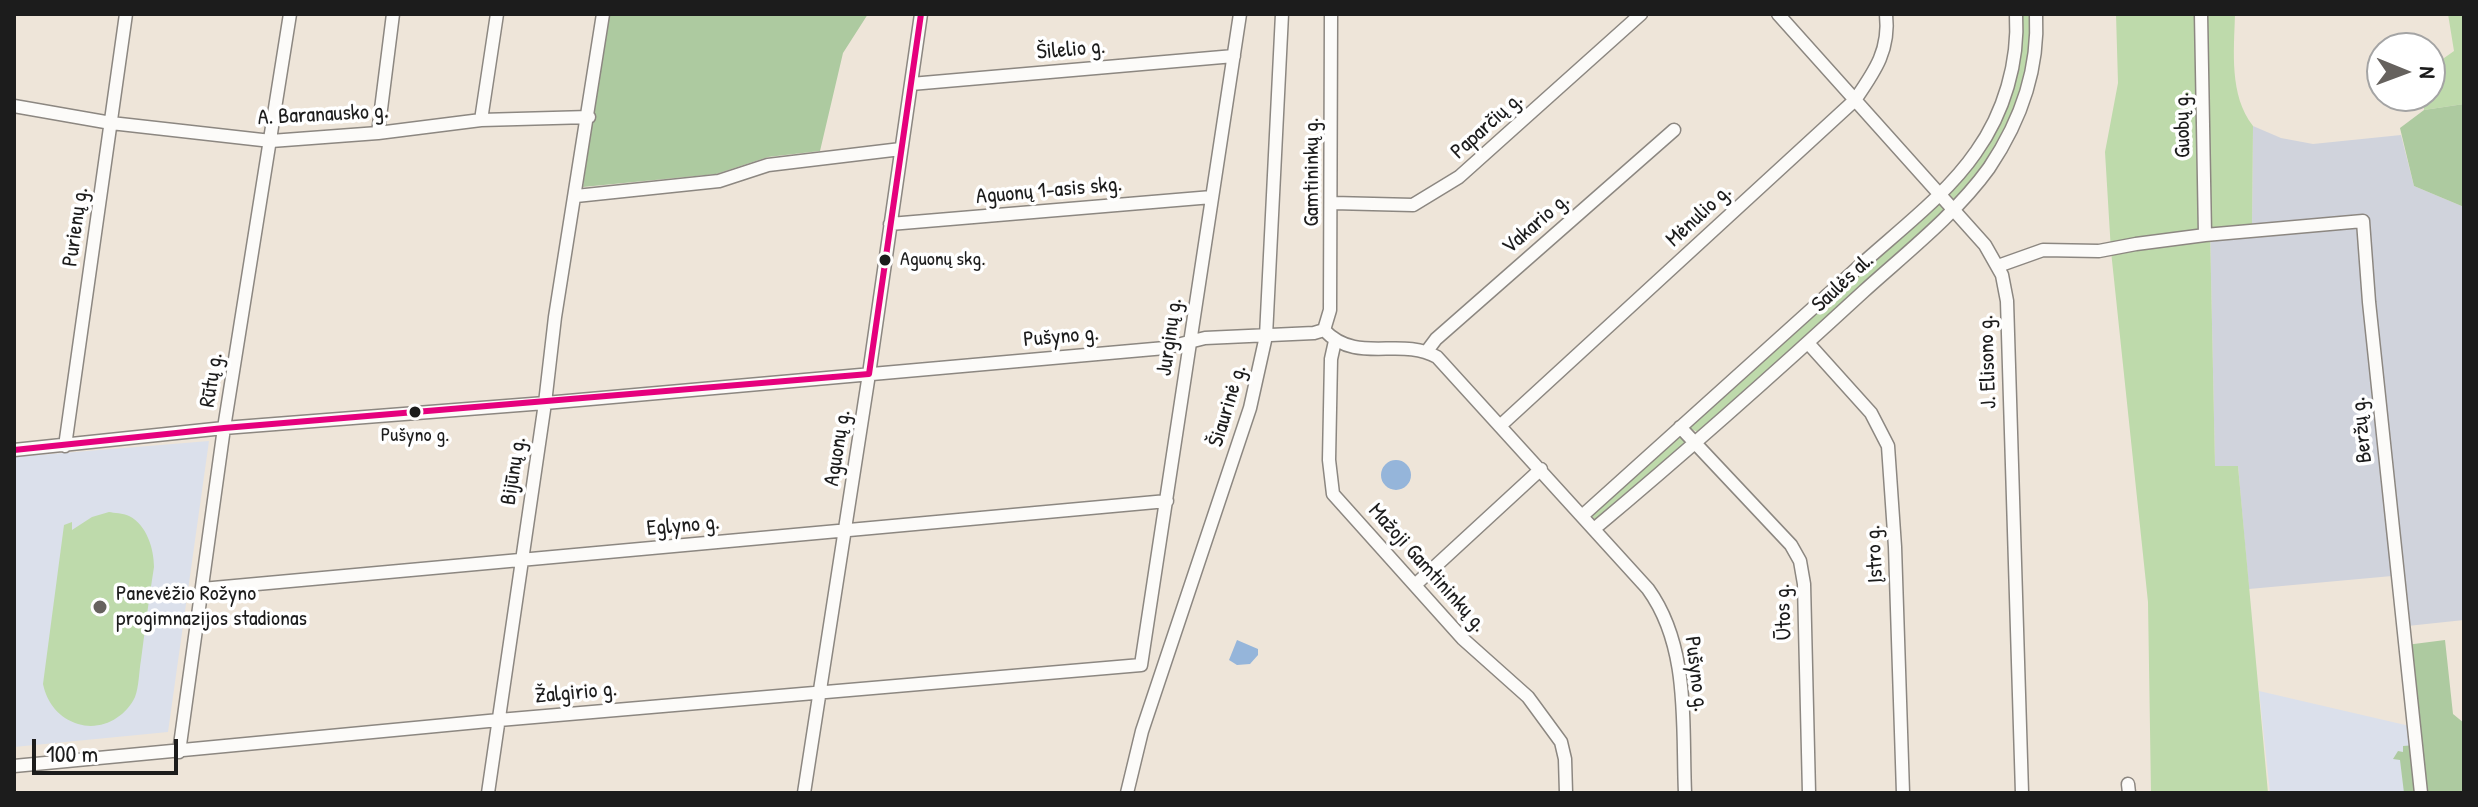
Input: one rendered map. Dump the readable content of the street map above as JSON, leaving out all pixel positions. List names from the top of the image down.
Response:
{
  "streets": {
    "street": [
      "Šilelio g.",
      "A. Baranausko g.",
      "Guobų g.",
      "Paparčių g.",
      "Gamtininkų g.",
      "Aguonų 1-asis skg.",
      "Mėnulio g.",
      "Vakario g.",
      "Purienų g.",
      "Saulės al.",
      "Pušyno g.",
      "Jurginų g.",
      "J. Elisono g.",
      "Rūtų g.",
      "Šiaurinė g.",
      "Beržų g.",
      "Aguonų g.",
      "Bijūnų g.",
      "Eglyno g.",
      "Įstro g.",
      "Mažoji Gamtininkų g.",
      "Ūtos g.",
      "Žalgirio g."
    ]
  },
  "crossings": [
    ["Šilelio g.", "Jurginų g."],
    ["Šilelio g.", "Aguonų g."],
    ["A. Baranausko g.", "Purienų g."],
    ["A. Baranausko g.", "Rūtų g."],
    ["A. Baranausko g.", "Bijūnų g."],
    ["Guobų g.", "Beržų g."],
    ["Paparčių g.", "Gamtininkų g."],
    ["Gamtininkų g.", "Pušyno g."],
    ["Aguonų 1-asis skg.", "Jurginų g."],
    ["Aguonų 1-asis skg.", "Aguonų g."],
    ["Mėnulio g.", "Pušyno g."],
    ["Mėnulio g.", "J. Elisono g."],
    ["Vakario g.", "Pušyno g."],
    ["Purienų g.", "Pušyno g."],
    ["Saulės al.", "Pušyno g."],
    ["Saulės al.", "J. Elisono g."],
    ["Saulės al.", "Įstro g."],
    ["Saulės al.", "Ūtos g."],
    ["Pušyno g.", "Jurginų g."],
    ["Pušyno g.", "Rūtų g."],
    ["Pušyno g.", "Šiaurinė g."],
    ["Pušyno g.", "Aguonų g."],
    ["Pušyno g.", "Bijūnų g."],
    ["Jurginų g.", "Eglyno g."],
    ["Jurginų g.", "Žalgirio g."],
    ["Rūtų g.", "Eglyno g."],
    ["Rūtų g.", "Žalgirio g."],
    ["Aguonų g.", "Eglyno g."],
    ["Aguonų g.", "Žalgirio g."],
    ["Bijūnų g.", "Eglyno g."],
    ["Bijūnų g.", "Žalgirio g."]
  ],
  "places": ["Aguonų skg.", "Pušyno g.", "Panevėžio Rožyno progimnazijos stadionas"],
  "scale_bar": "100 m",
  "north": "right"
}
